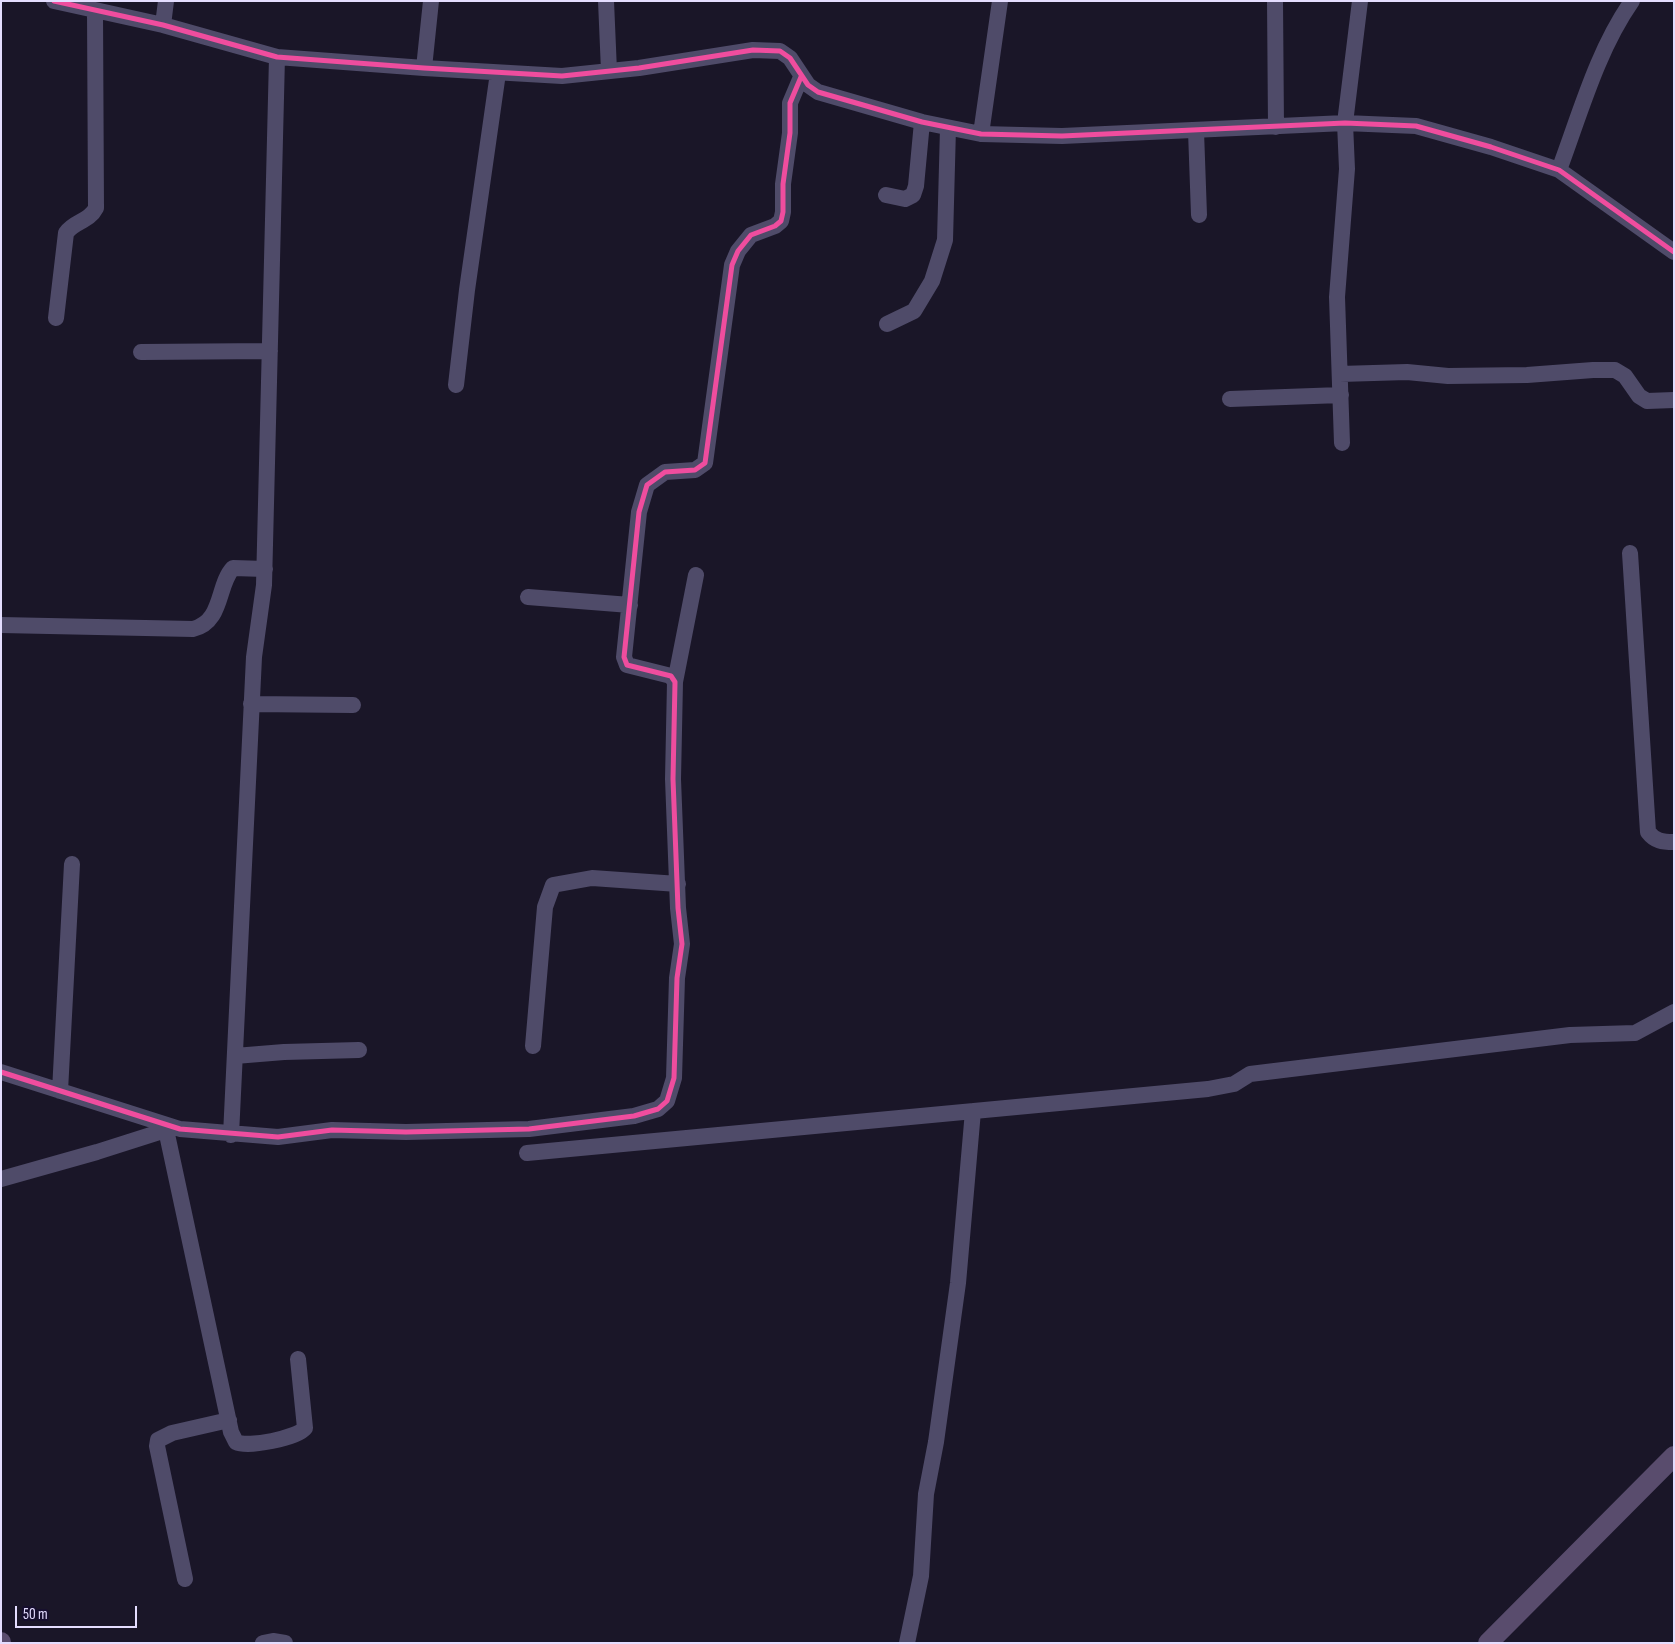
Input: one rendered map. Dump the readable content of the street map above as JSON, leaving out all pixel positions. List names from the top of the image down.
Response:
{
  "scale_bar": "50 m"
}
